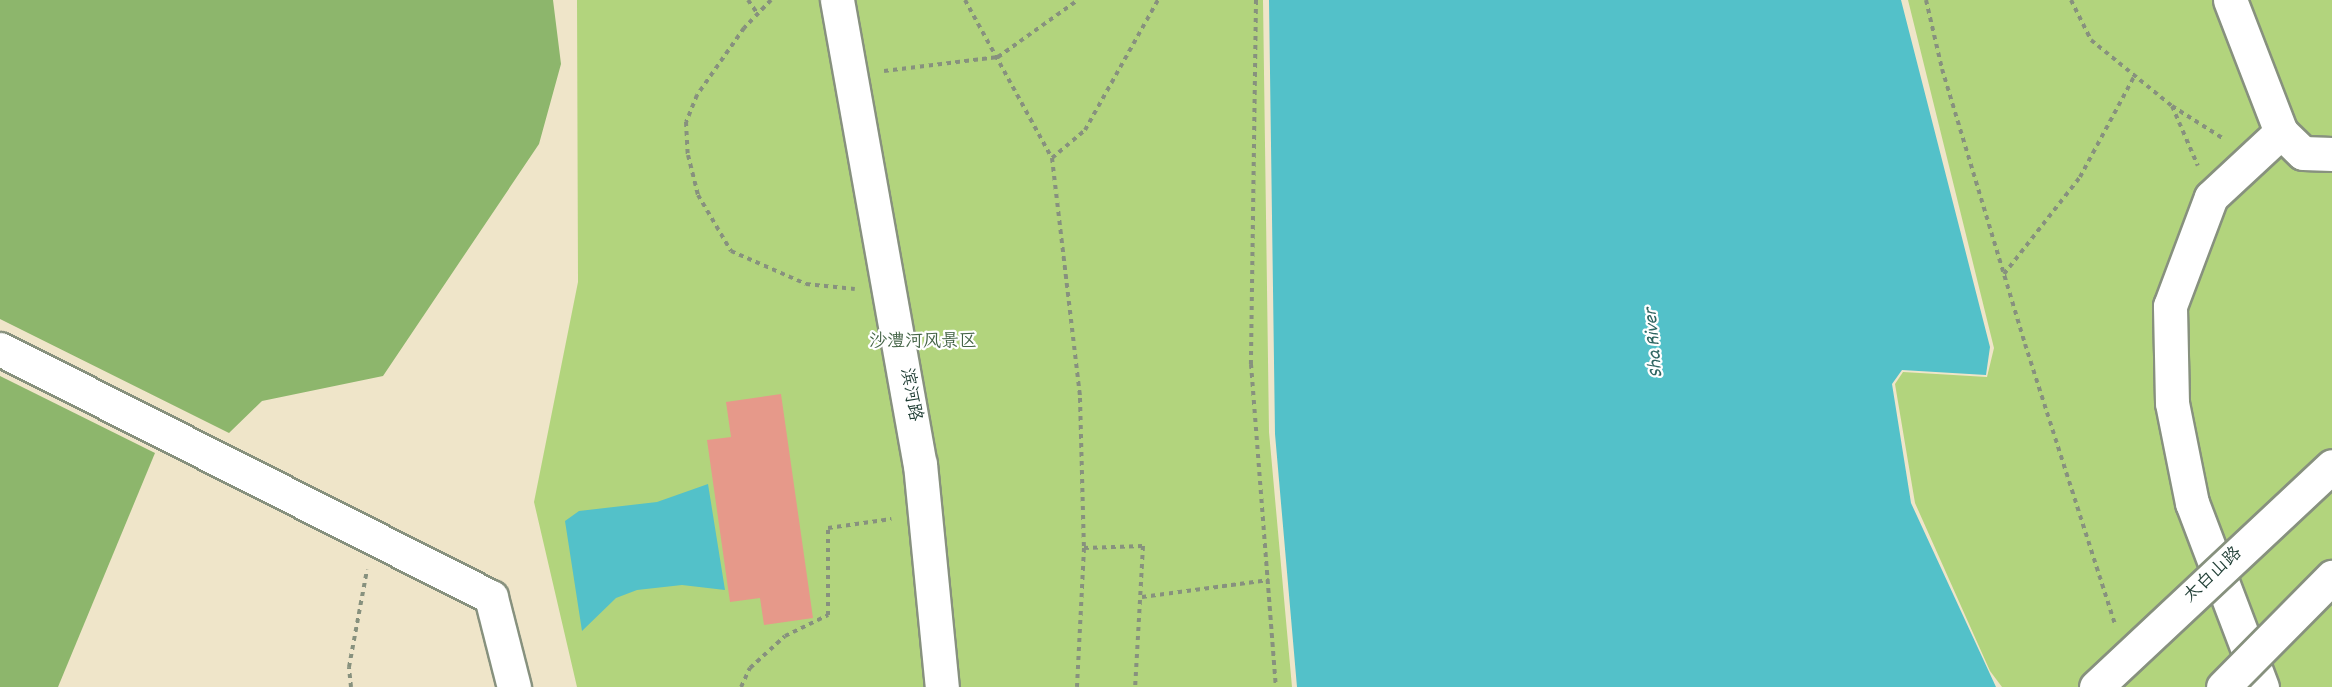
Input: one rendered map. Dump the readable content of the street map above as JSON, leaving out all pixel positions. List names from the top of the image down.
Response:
{
  "streets": {
    "street": ["滨河路", "太白山路"]
  },
  "water": ["Sha River"],
  "parks": ["沙澧河风景区"]
}
